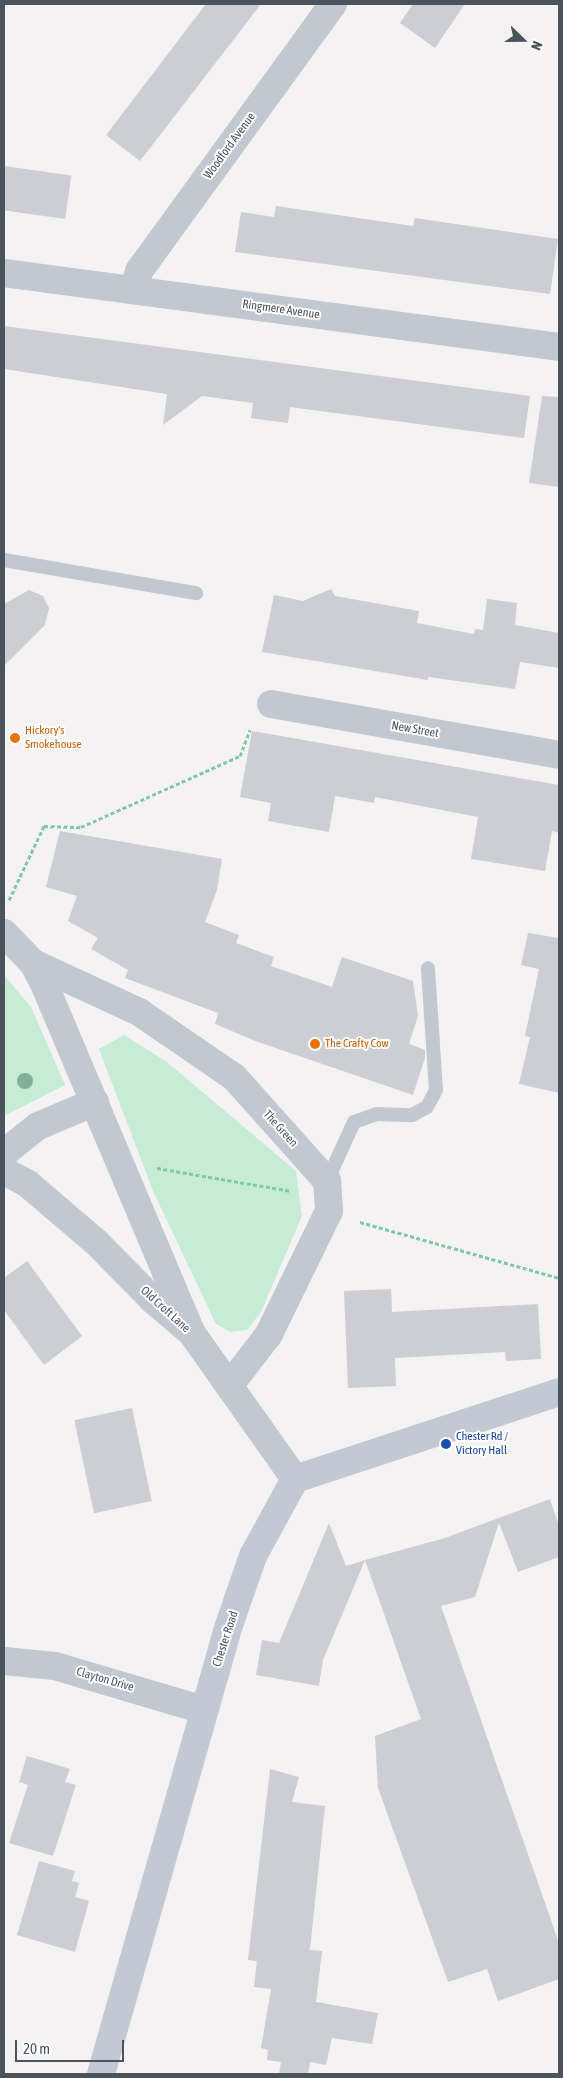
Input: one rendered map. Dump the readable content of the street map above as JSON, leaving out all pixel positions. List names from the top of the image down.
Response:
{
  "streets": {
    "main road": ["Chester Road"],
    "street": [
      "Woodford Avenue",
      "Ringmere Avenue",
      "New Street",
      "The Green",
      "Old Croft Lane",
      "Clayton Drive"
    ]
  },
  "crossings": [
    ["Woodford Avenue", "Ringmere Avenue"],
    ["The Green", "Old Croft Lane"],
    ["Old Croft Lane", "Chester Road"],
    ["Chester Road", "Clayton Drive"]
  ],
  "places": ["Hickory's Smokehouse", "The Crafty Cow", "Chester Rd / Victory Hall"],
  "scale_bar": "20 m",
  "north": "right"
}
